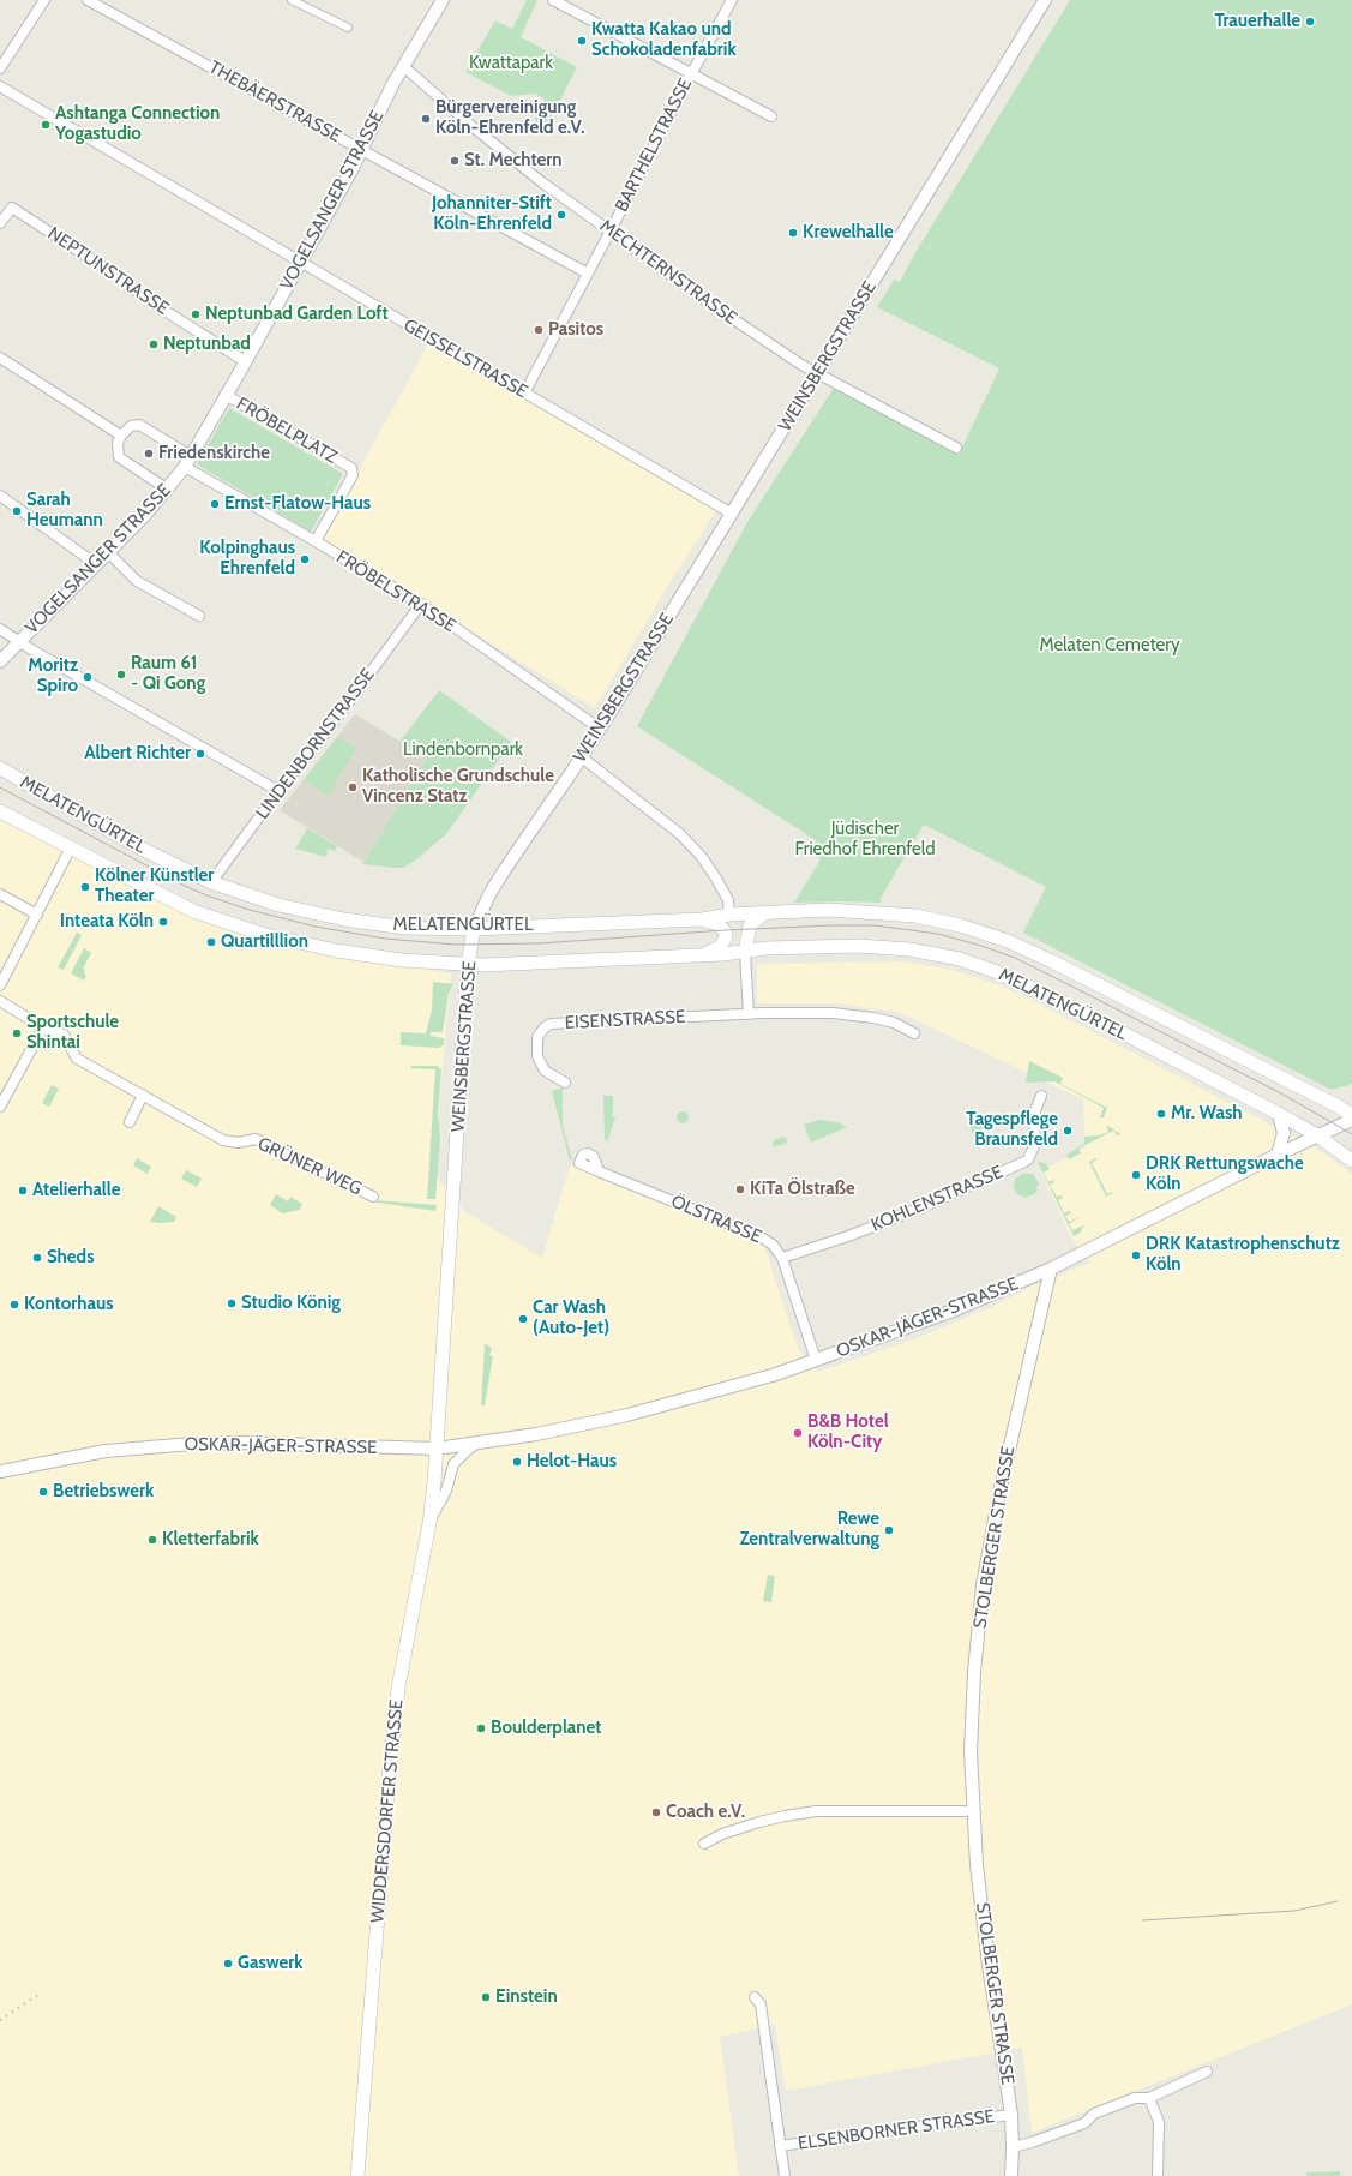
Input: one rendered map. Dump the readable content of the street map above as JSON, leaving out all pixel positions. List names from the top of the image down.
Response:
{
  "streets": {
    "main road": ["WEINSBERGSTRASSE", "MELATENGÜRTEL", "WIDDERSDORFER STRASSE"],
    "street": [
      "THEBÄERSTRASSE",
      "BARTHELSTRASSE",
      "VOGELSANGER STRASSE",
      "NEPTUNSTRASSE",
      "MECHTERNSTRASSE",
      "GEISSELSTRASSE",
      "FRÖBELPLATZ",
      "FRÖBELSTRASSE",
      "LINDENBORNSTRASSE",
      "EISENSTRASSE",
      "GRÜNER WEG",
      "KOHLENSTRASSE",
      "ÖLSTRASSE",
      "OSKAR-JÄGER-STRASSE",
      "STOLBERGER STRASSE",
      "ELSENBORNER STRASSE"
    ]
  },
  "crossings": [
    ["THEBÄERSTRASSE", "BARTHELSTRASSE"],
    ["THEBÄERSTRASSE", "VOGELSANGER STRASSE"],
    ["BARTHELSTRASSE", "MECHTERNSTRASSE"],
    ["BARTHELSTRASSE", "GEISSELSTRASSE"],
    ["VOGELSANGER STRASSE", "NEPTUNSTRASSE"],
    ["VOGELSANGER STRASSE", "MECHTERNSTRASSE"],
    ["VOGELSANGER STRASSE", "GEISSELSTRASSE"],
    ["VOGELSANGER STRASSE", "FRÖBELPLATZ"],
    ["VOGELSANGER STRASSE", "FRÖBELSTRASSE"],
    ["MECHTERNSTRASSE", "WEINSBERGSTRASSE"],
    ["WEINSBERGSTRASSE", "GEISSELSTRASSE"],
    ["WEINSBERGSTRASSE", "FRÖBELSTRASSE"],
    ["WEINSBERGSTRASSE", "MELATENGÜRTEL"],
    ["WEINSBERGSTRASSE", "OSKAR-JÄGER-STRASSE"],
    ["WEINSBERGSTRASSE", "WIDDERSDORFER STRASSE"],
    ["FRÖBELPLATZ", "FRÖBELSTRASSE"],
    ["FRÖBELSTRASSE", "LINDENBORNSTRASSE"],
    ["LINDENBORNSTRASSE", "MELATENGÜRTEL"],
    ["MELATENGÜRTEL", "OSKAR-JÄGER-STRASSE"],
    ["KOHLENSTRASSE", "ÖLSTRASSE"],
    ["ÖLSTRASSE", "OSKAR-JÄGER-STRASSE"],
    ["OSKAR-JÄGER-STRASSE", "STOLBERGER STRASSE"],
    ["OSKAR-JÄGER-STRASSE", "WIDDERSDORFER STRASSE"],
    ["STOLBERGER STRASSE", "ELSENBORNER STRASSE"]
  ],
  "parks": [
    "Kwattapark",
    "Melaten Cemetery",
    "Lindenbornpark",
    "Jüdischer Friedhof Ehrenfeld"
  ],
  "places": [
    "Trauerhalle",
    "Kwatta Kakao und Schokoladenfabrik",
    "Bürgervereinigung Köln-Ehrenfeld e.V.",
    "Ashtanga Connection Yogastudio",
    "St. Mechtern",
    "Johanniter-Stift Köln-Ehrenfeld",
    "Krewelhalle",
    "Neptunbad Garden Loft",
    "Pasitos",
    "Neptunbad",
    "Friedenskirche",
    "Ernst-Flatow-Haus",
    "Sarah Heumann",
    "Kolpinghaus Ehrenfeld",
    "Raum 61 - Qi Gong",
    "Moritz Spiro",
    "Albert Richter",
    "Katholische Grundschule Vincenz Statz",
    "Kölner Künstler Theater",
    "Inteata Köln",
    "Quartilllion",
    "Sportschule Shintai",
    "Mr. Wash",
    "Tagespflege Braunsfeld",
    "DRK Rettungswache Köln",
    "KiTa Ölstraße",
    "Atelierhalle",
    "DRK Katastrophenschutz Köln",
    "Sheds",
    "Studio König",
    "Kontorhaus",
    "Car Wash (Auto-Jet)",
    "B&B Hotel Köln-City",
    "Helot-Haus",
    "Betriebswerk",
    "Rewe Zentralverwaltung",
    "Kletterfabrik",
    "Boulderplanet",
    "Coach e.V.",
    "Gaswerk",
    "Einstein"
  ]
}
